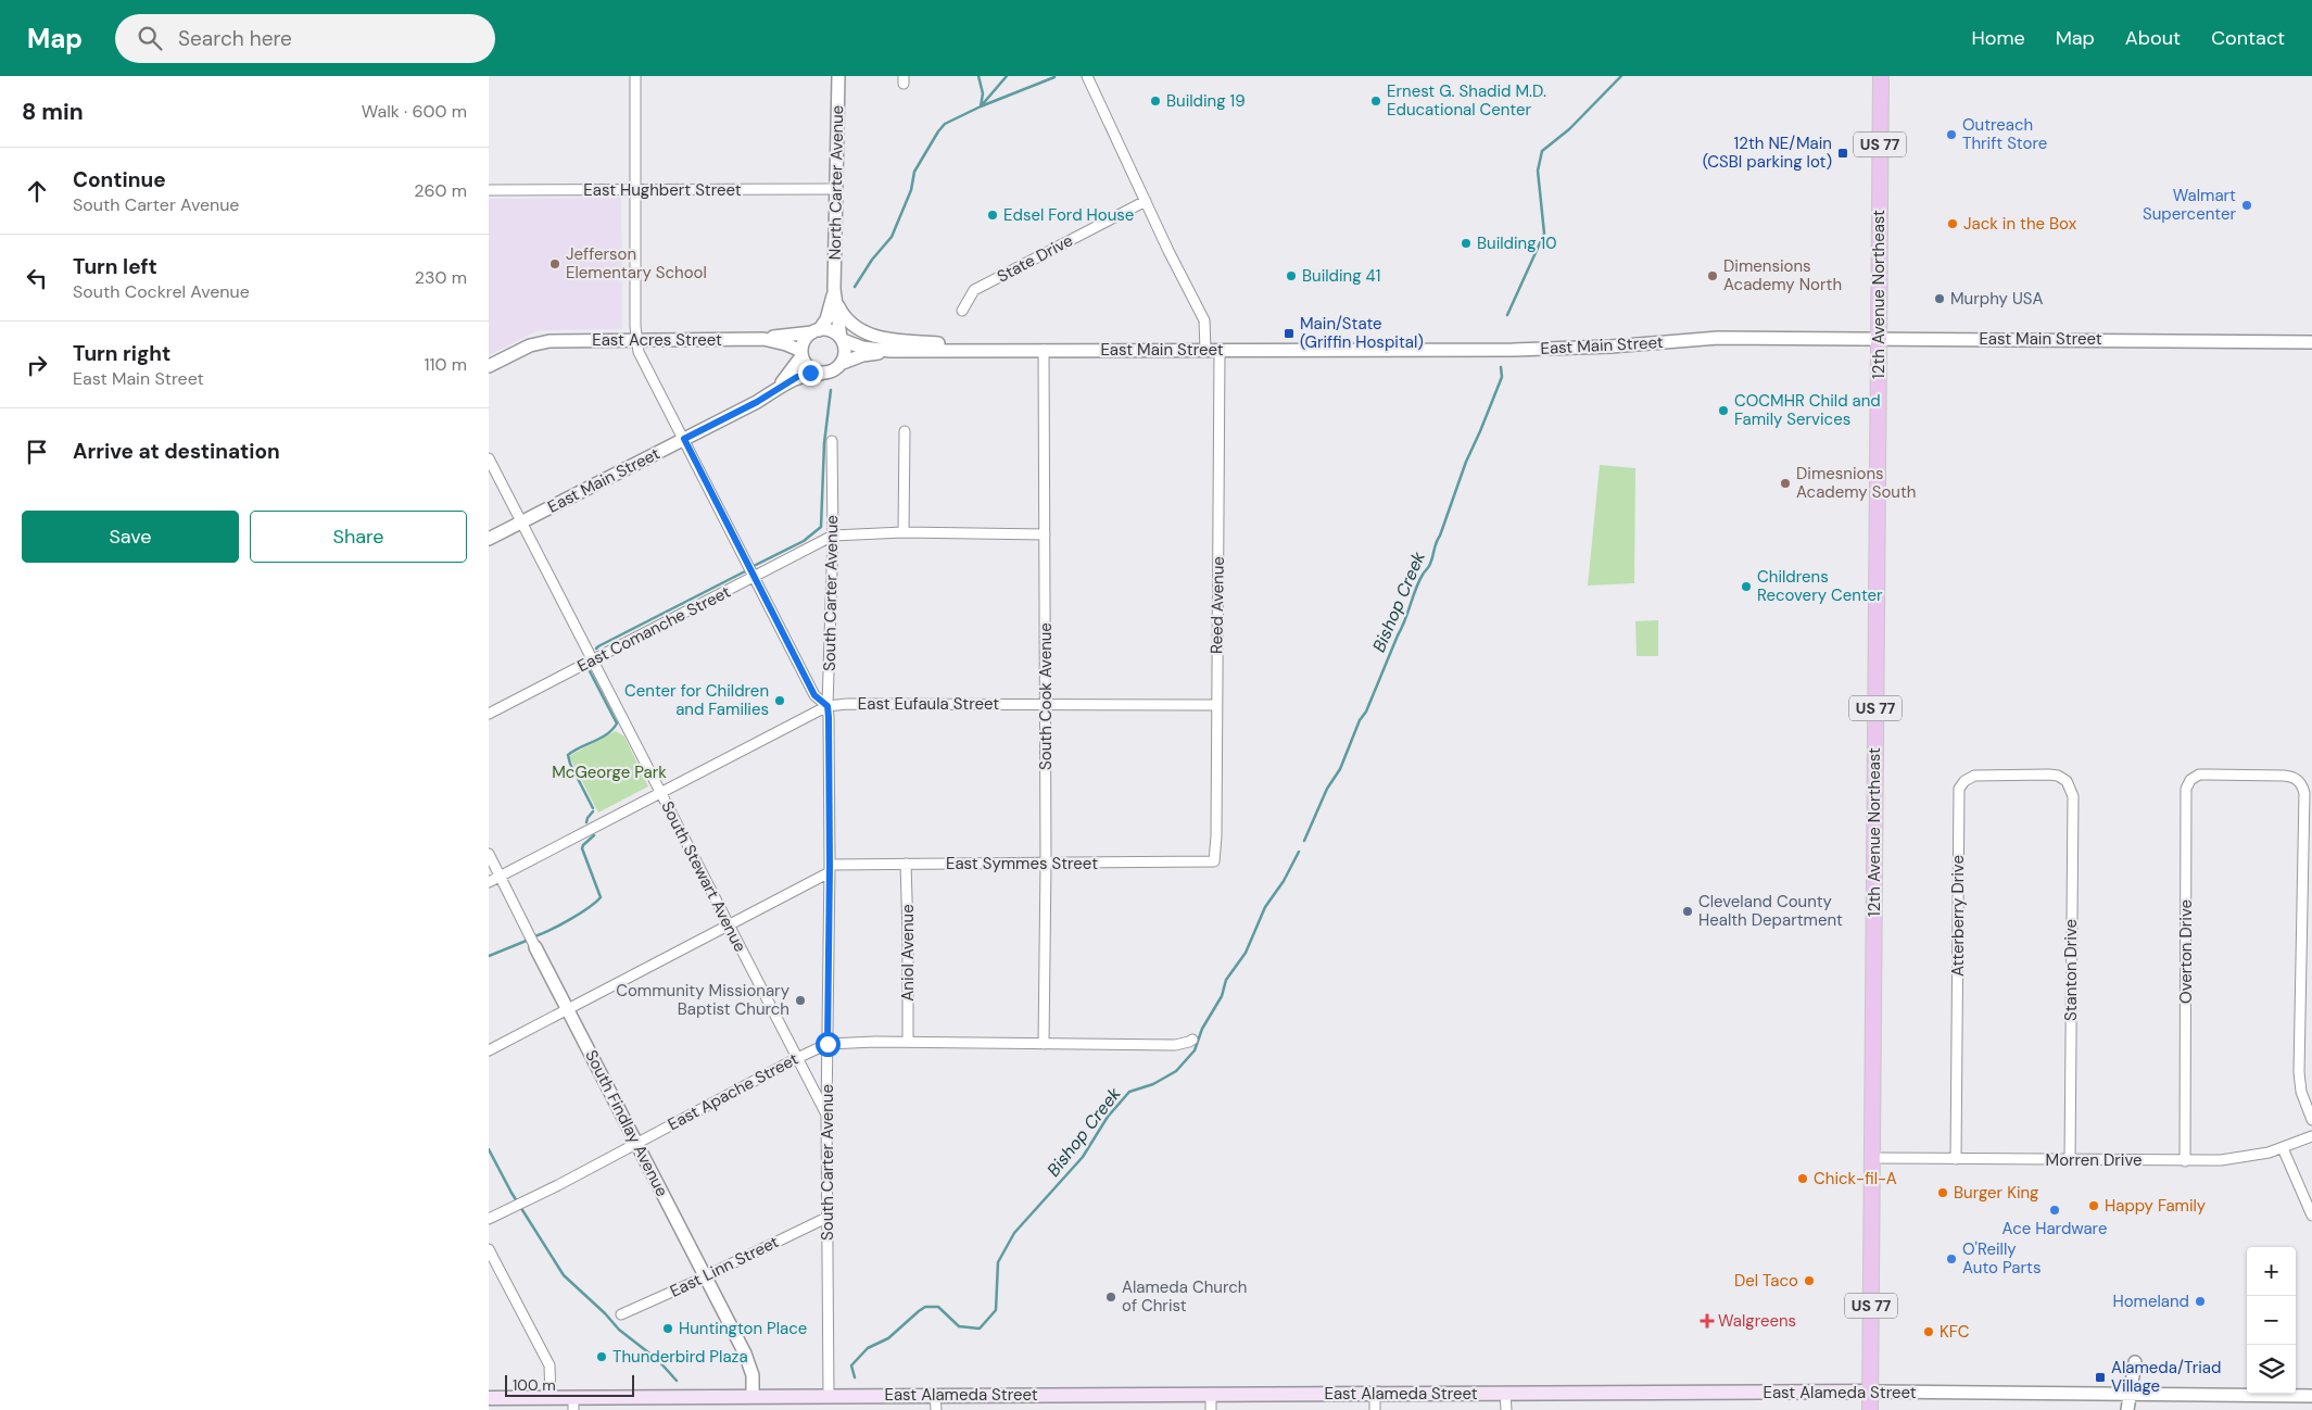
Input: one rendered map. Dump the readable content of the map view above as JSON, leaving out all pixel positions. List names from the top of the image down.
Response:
{
  "streets": {
    "main road": ["US 77", "12th Avenue Northeast", "East Alameda Street"],
    "street": [
      "North Carter Avenue",
      "East Hughbert Street",
      "State Drive",
      "East Main Street",
      "East Acres Street",
      "South Carter Avenue",
      "Reed Avenue",
      "East Comanche Street",
      "South Cook Avenue",
      "East Eufaula Street",
      "East Symmes Street",
      "South Stewart Avenue",
      "Atterberry Drive",
      "Overton Drive",
      "Aniol Avenue",
      "Stanton Drive",
      "East Apache Street",
      "South Findlay Avenue",
      "Morren Drive",
      "East Linn Street"
    ]
  },
  "crossings": [
    ["US 77", "12th Avenue Northeast"],
    ["US 77", "East Alameda Street"],
    ["North Carter Avenue", "East Hughbert Street"],
    ["North Carter Avenue", "East Main Street"],
    ["North Carter Avenue", "East Acres Street"],
    ["12th Avenue Northeast", "East Main Street"],
    ["12th Avenue Northeast", "Morren Drive"],
    ["12th Avenue Northeast", "East Alameda Street"],
    ["East Main Street", "East Acres Street"],
    ["East Main Street", "Reed Avenue"],
    ["East Main Street", "South Cook Avenue"],
    ["East Main Street", "South Stewart Avenue"],
    ["South Carter Avenue", "East Comanche Street"],
    ["South Carter Avenue", "East Eufaula Street"],
    ["South Carter Avenue", "East Symmes Street"],
    ["South Carter Avenue", "South Stewart Avenue"],
    ["South Carter Avenue", "East Apache Street"],
    ["South Carter Avenue", "East Linn Street"],
    ["South Carter Avenue", "East Alameda Street"],
    ["Reed Avenue", "East Eufaula Street"],
    ["Reed Avenue", "East Symmes Street"],
    ["East Comanche Street", "South Cook Avenue"],
    ["East Comanche Street", "South Stewart Avenue"],
    ["South Cook Avenue", "East Eufaula Street"],
    ["South Cook Avenue", "East Symmes Street"],
    ["South Cook Avenue", "East Apache Street"],
    ["East Eufaula Street", "South Stewart Avenue"],
    ["East Eufaula Street", "South Findlay Avenue"],
    ["East Symmes Street", "South Stewart Avenue"],
    ["East Symmes Street", "Aniol Avenue"],
    ["East Symmes Street", "South Findlay Avenue"],
    ["South Stewart Avenue", "East Apache Street"],
    ["Atterberry Drive", "Stanton Drive"],
    ["Atterberry Drive", "Morren Drive"],
    ["Overton Drive", "Morren Drive"],
    ["Aniol Avenue", "East Apache Street"],
    ["Stanton Drive", "Morren Drive"],
    ["East Apache Street", "South Findlay Avenue"],
    ["South Findlay Avenue", "East Linn Street"],
    ["South Findlay Avenue", "East Alameda Street"]
  ],
  "water": ["Bishop Creek"],
  "parks": ["McGeorge Park"],
  "places": {
    "other": [
      "Building 19",
      "Ernest G. Shadid M.D. Educational Center",
      "Outreach Thrift Store",
      "Walmart Supercenter",
      "Edsel Ford House",
      "Jack in the Box",
      "Building 10",
      "Jefferson Elementary School",
      "Building 41",
      "Dimensions Academy North",
      "Murphy USA",
      "COCMHR Child and Family Services",
      "Dimesnions Academy South",
      "Childrens Recovery Center",
      "Center for Children and Families",
      "Cleveland County Health Department",
      "Community Missionary Baptist Church",
      "Chick-fil-A",
      "Burger King",
      "Happy Family",
      "Ace Hardware",
      "O'Reilly Auto Parts",
      "Del Taco",
      "Alameda Church of Christ",
      "Homeland",
      "Huntington Place",
      "KFC",
      "Thunderbird Plaza"
    ],
    "transit": ["12th NE/Main (CSBI parking lot)", "Main/State (Griffin Hospital)", "Alameda/Triad Village"],
    "health": ["Walgreens"]
  },
  "scale_bar": "100 m",
  "page": {
    "header": "Map",
    "search": "Search here",
    "nav": [
      "Home",
      "Map",
      "About",
      "Contact"
    ],
    "heading": ["8 min", "Walk · 600 m"],
    "list": [
      ["Continue", "South Carter Avenue", "260 m"],
      ["Turn left", "South Cockrel Avenue", "230 m"],
      ["Turn right", "East Main Street", "110 m"],
      "Arrive at destination"
    ],
    "buttons": ["Save", "Share"],
    "map_buttons": ["+", "−"],
    "scale": "100 m"
  }
}
